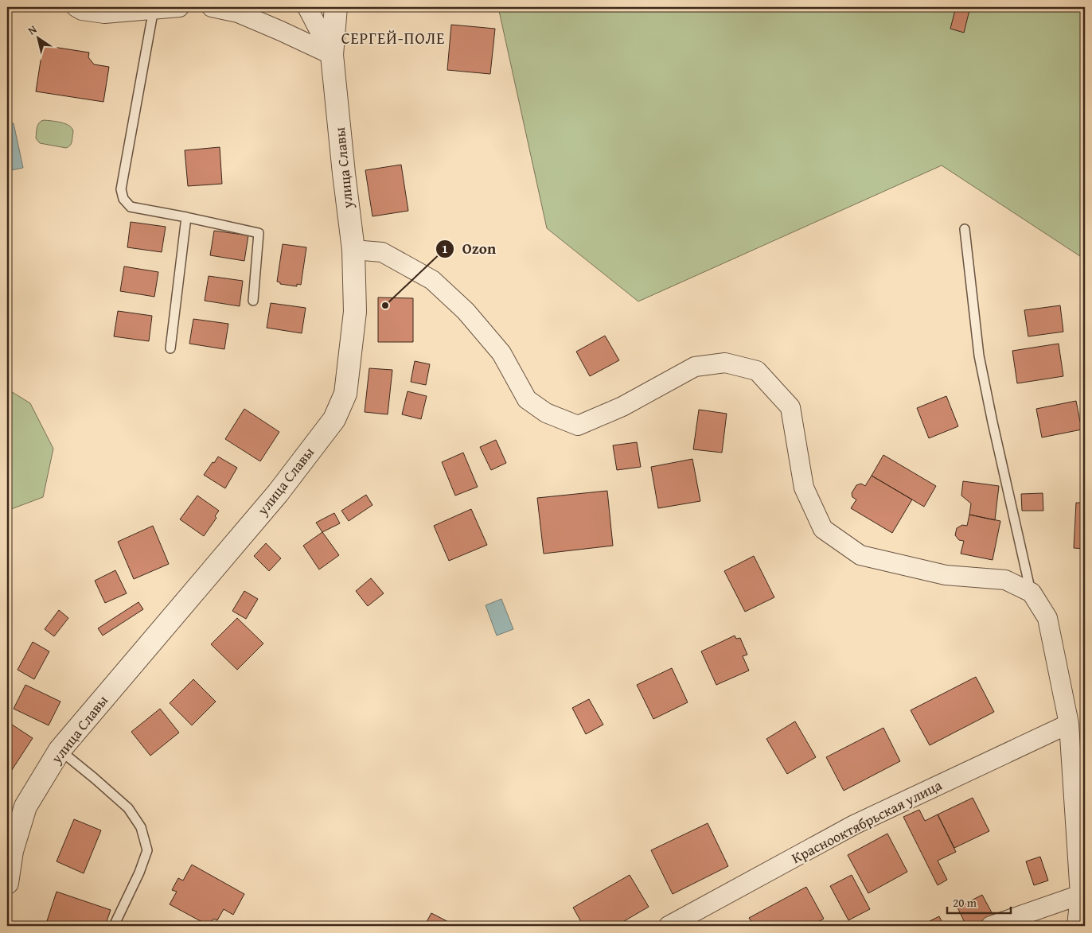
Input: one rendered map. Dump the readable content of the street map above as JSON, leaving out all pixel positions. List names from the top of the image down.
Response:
{
  "streets": {
    "street": ["улица Славы", "Краснооктябрьская улица"]
  },
  "districts": ["СЕРГЕЙ-ПОЛЕ"],
  "places": ["Ozon"],
  "scale_bar": "20 m",
  "north": "top left"
}
